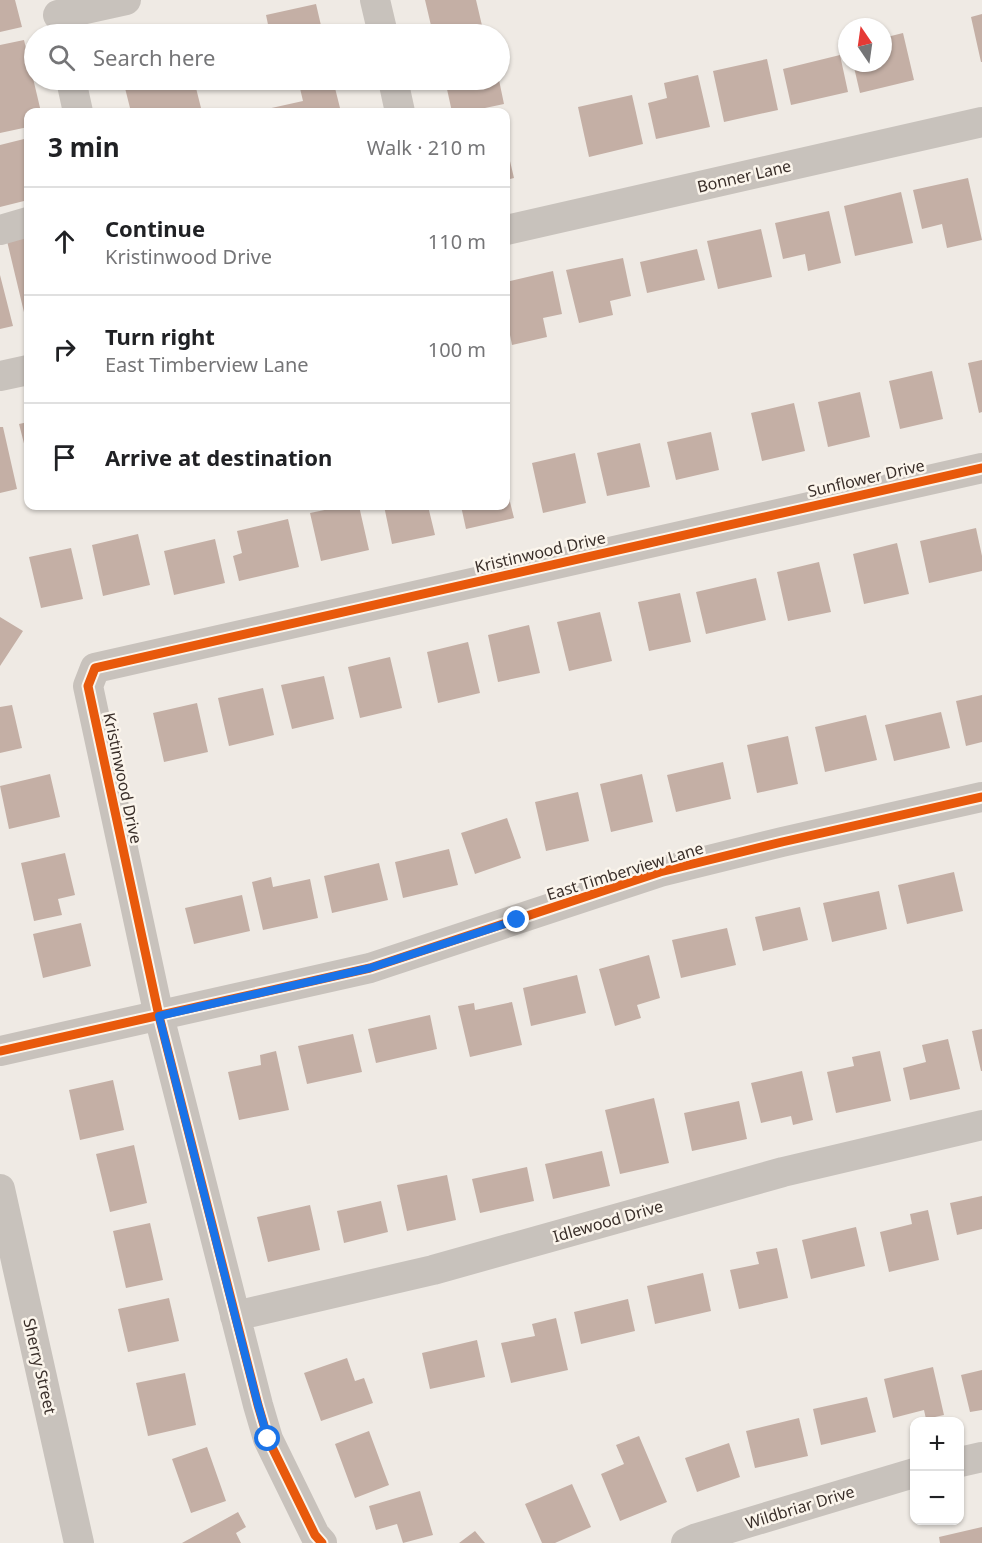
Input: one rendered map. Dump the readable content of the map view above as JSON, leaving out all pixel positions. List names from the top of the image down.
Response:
{
  "streets": {
    "street": [
      "Bonner Lane",
      "Sunflower Drive",
      "Kristinwood Drive",
      "East Timberview Lane",
      "Idlewood Drive",
      "Sherry Street",
      "Wildbriar Drive"
    ]
  },
  "crossings": [
    ["Sunflower Drive", "Kristinwood Drive"],
    ["Kristinwood Drive", "East Timberview Lane"],
    ["Kristinwood Drive", "Idlewood Drive"]
  ],
  "north": "top",
  "page": {
    "search": "Search here",
    "heading": ["3 min", "Walk · 210 m"],
    "list": [
      ["Continue", "Kristinwood Drive", "110 m"],
      ["Turn right", "East Timberview Lane", "100 m"],
      "Arrive at destination"
    ],
    "map_buttons": ["+", "−"]
  }
}
